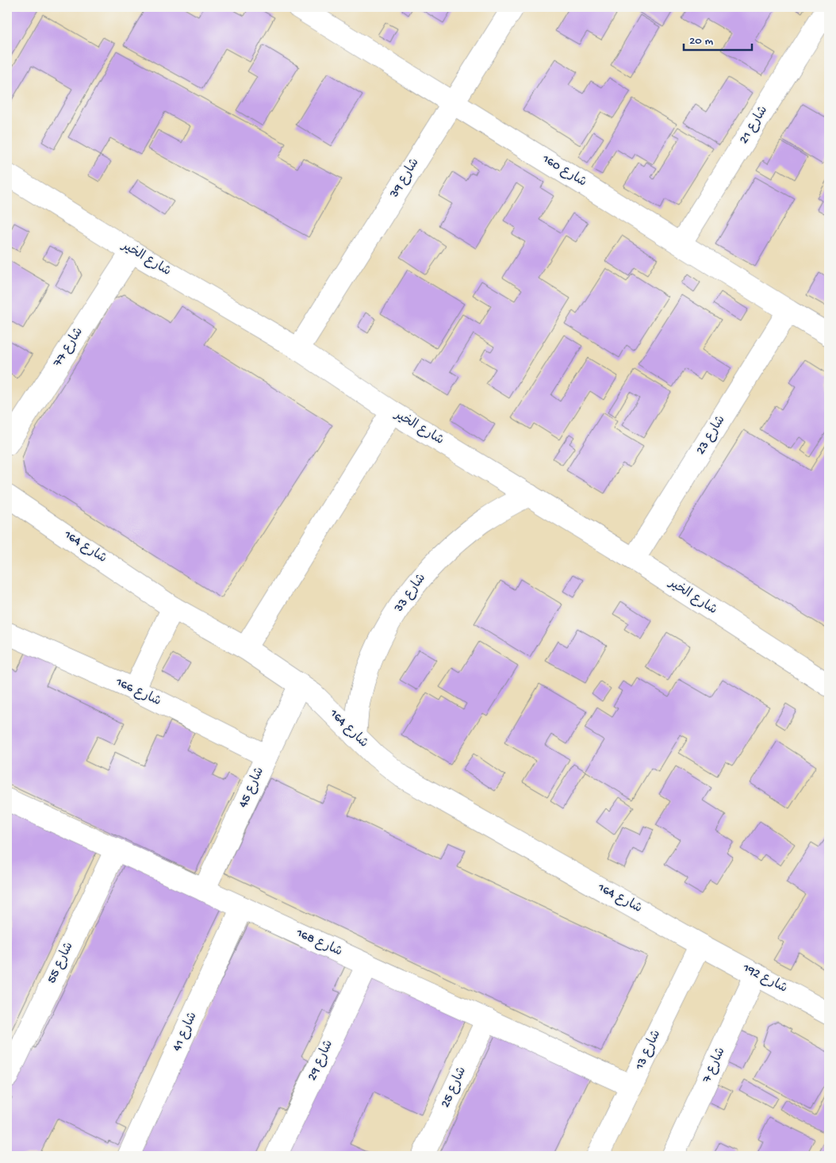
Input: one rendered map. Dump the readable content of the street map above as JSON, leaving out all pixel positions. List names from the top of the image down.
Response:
{
  "streets": {
    "street": [
      "شارع 21",
      "شارع 160",
      "شارع 39",
      "شارع الخير",
      "شارع 77",
      "شارع 23",
      "شارع 164",
      "شارع 33",
      "شارع 166",
      "شارع 45",
      "شارع 168",
      "شارع 55",
      "شارع 192",
      "شارع 41",
      "شارع 13",
      "شارع 29",
      "شارع 7",
      "شارع 25"
    ]
  },
  "crossings": [
    ["شارع 21", "شارع 160"],
    ["شارع 160", "شارع 39"],
    ["شارع 160", "شارع 23"],
    ["شارع 39", "شارع الخير"],
    ["شارع الخير", "شارع 77"],
    ["شارع الخير", "شارع 23"],
    ["شارع الخير", "شارع 33"],
    ["شارع 164", "شارع 33"],
    ["شارع 164", "شارع 45"],
    ["شارع 164", "شارع 192"],
    ["شارع 164", "شارع 13"],
    ["شارع 166", "شارع 45"],
    ["شارع 45", "شارع 168"],
    ["شارع 168", "شارع 55"],
    ["شارع 168", "شارع 41"],
    ["شارع 168", "شارع 13"],
    ["شارع 168", "شارع 29"],
    ["شارع 168", "شارع 25"],
    ["شارع 192", "شارع 13"],
    ["شارع 192", "شارع 7"]
  ],
  "scale_bar": "20 m"
}
